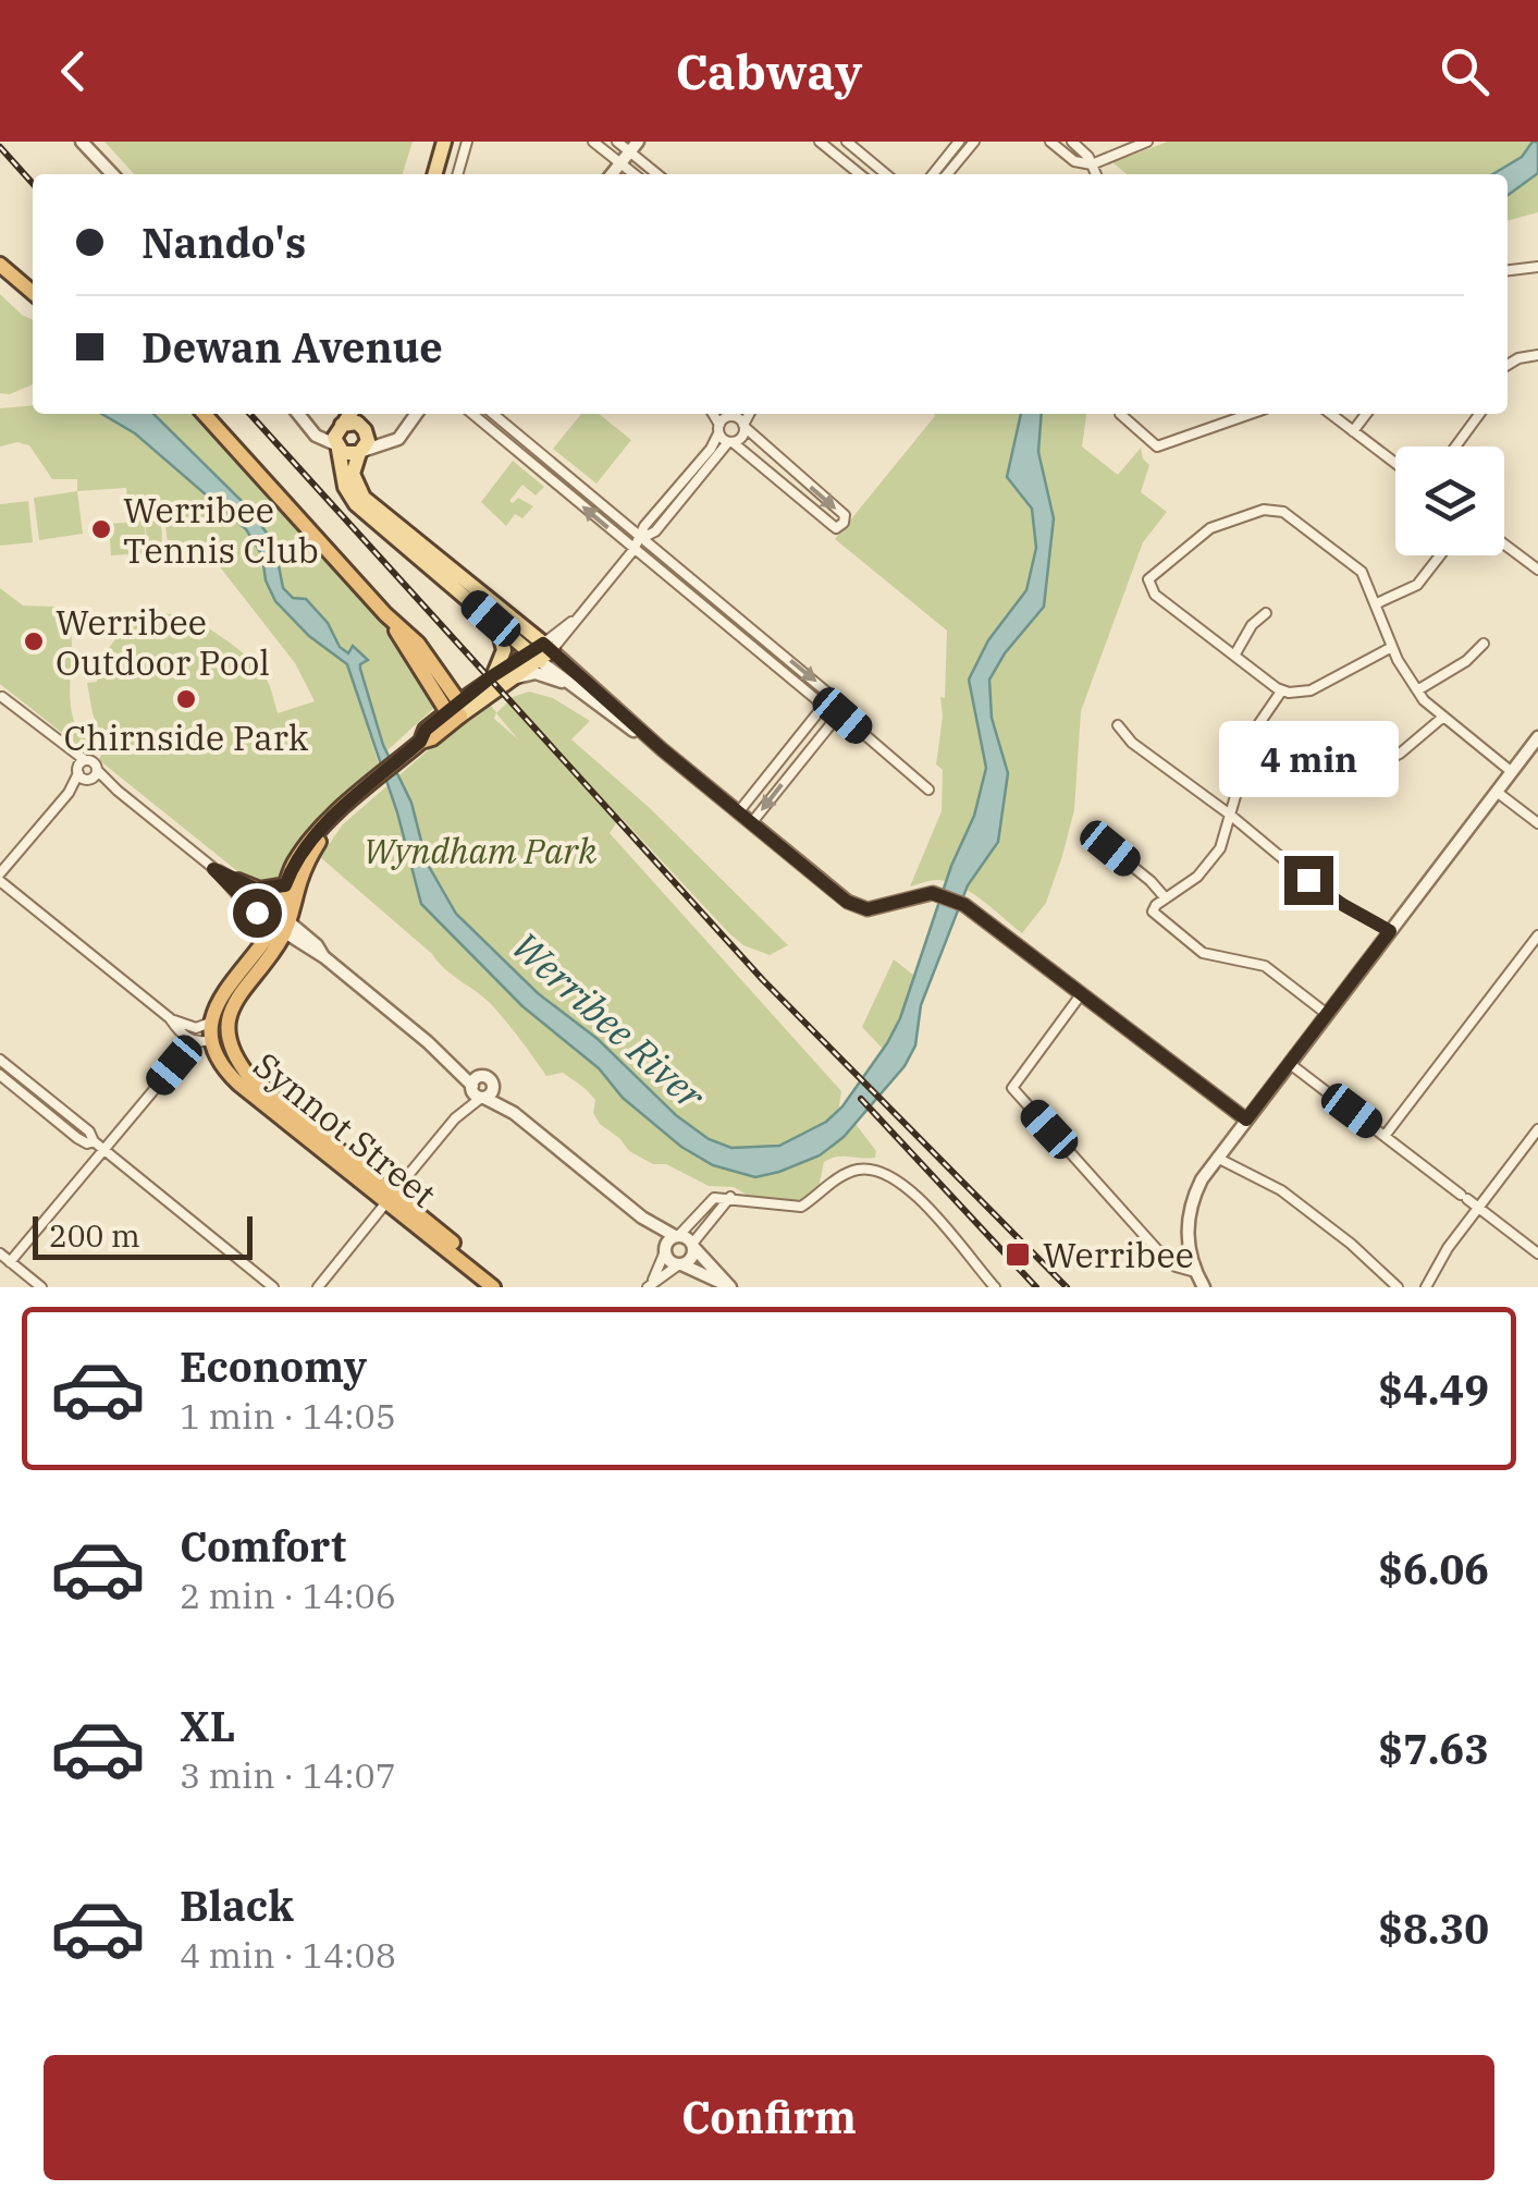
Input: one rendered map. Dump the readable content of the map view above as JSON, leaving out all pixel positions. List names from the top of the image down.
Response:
{
  "streets": {
    "highway": ["Synnot Street"]
  },
  "water": ["Werribee River"],
  "parks": ["Wyndham Park"],
  "places": {
    "other": ["Werribee Tennis Club", "Werribee Outdoor Pool", "Chirnside Park"],
    "transit": ["Werribee"]
  },
  "scale_bar": "200 m",
  "page": {
    "header": "Cabway",
    "banner": ["Nando's", "Dewan Avenue"],
    "bubble": "4 min",
    "scale": "200 m",
    "list": [
      {
        "name": "Economy",
        "note": "1 min · 14:05",
        "value": "$4.49"
      },
      {
        "name": "Comfort",
        "note": "2 min · 14:06",
        "value": "$6.06"
      },
      {
        "name": "XL",
        "note": "3 min · 14:07",
        "value": "$7.63"
      },
      {
        "name": "Black",
        "note": "4 min · 14:08",
        "value": "$8.30"
      }
    ],
    "buttons": "Confirm"
  }
}
